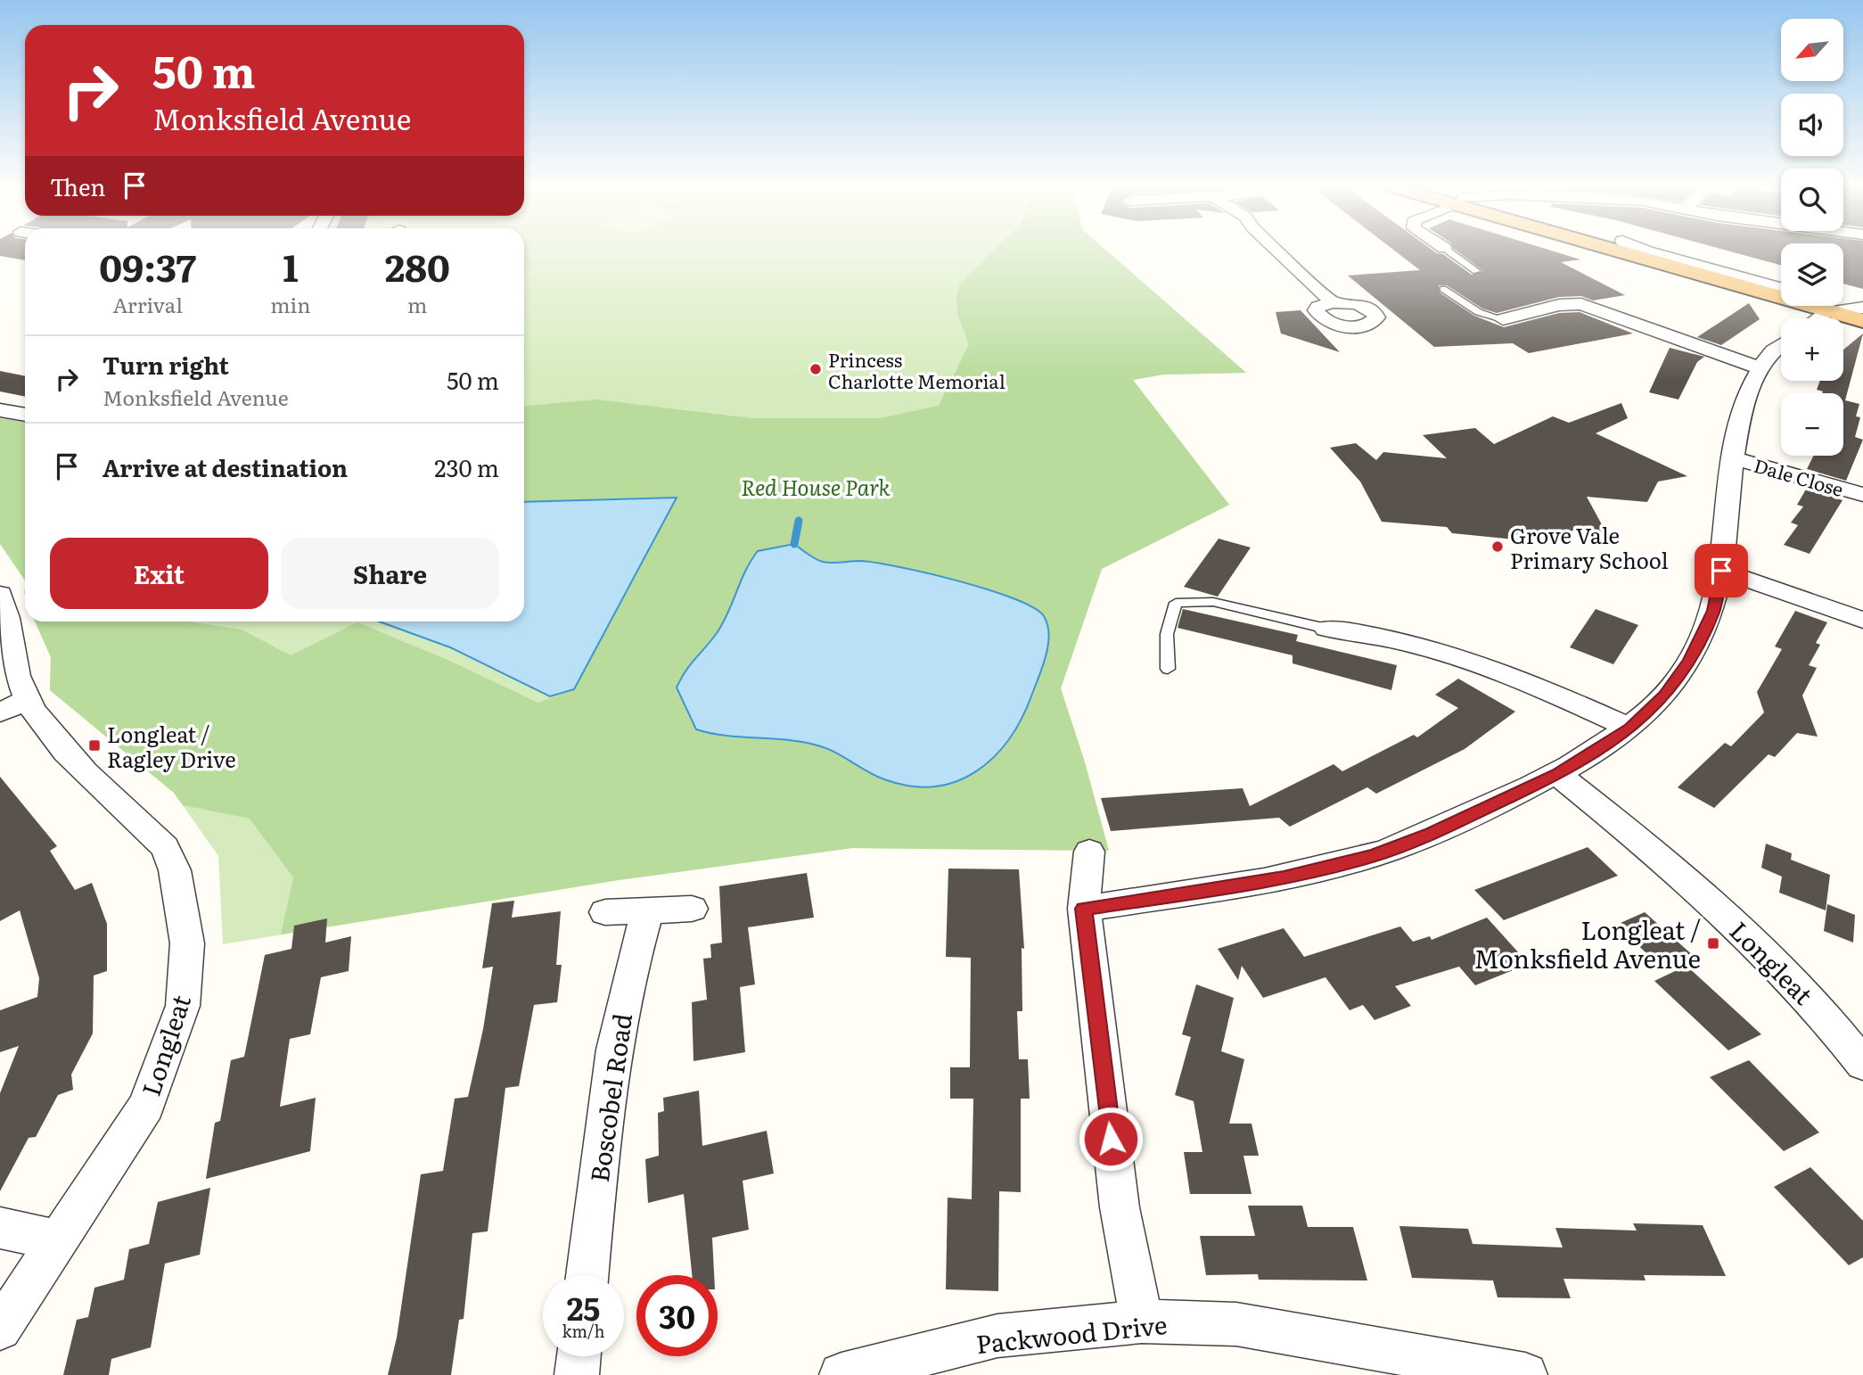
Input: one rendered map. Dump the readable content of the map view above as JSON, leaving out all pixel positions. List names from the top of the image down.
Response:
{
  "streets": {
    "street": [
      "Dale Close",
      "Longleat",
      "Boscobel Road",
      "Packwood Drive"
    ]
  },
  "parks": ["Red House Park"],
  "places": {
    "other": ["Princess Charlotte Memorial", "Grove Vale Primary School"],
    "transit": ["Longleat / Ragley Drive", "Longleat / Monksfield Avenue"]
  },
  "north": "bottom left",
  "page": {
    "map_buttons": ["+", "−"],
    "turn": ["50 m", "Monksfield Avenue"],
    "then": "Then",
    "eta": [
      "09:37",
      "Arrival",
      "1",
      "min",
      "280",
      "m"
    ],
    "list": [
      {
        "name": "Turn right",
        "note": "Monksfield Avenue",
        "value": "50 m"
      },
      {
        "name": "Arrive at destination",
        "value": "230 m"
      }
    ],
    "buttons": ["Exit", "Share"],
    "speed": "25 km/h",
    "limit": "30"
  }
}
